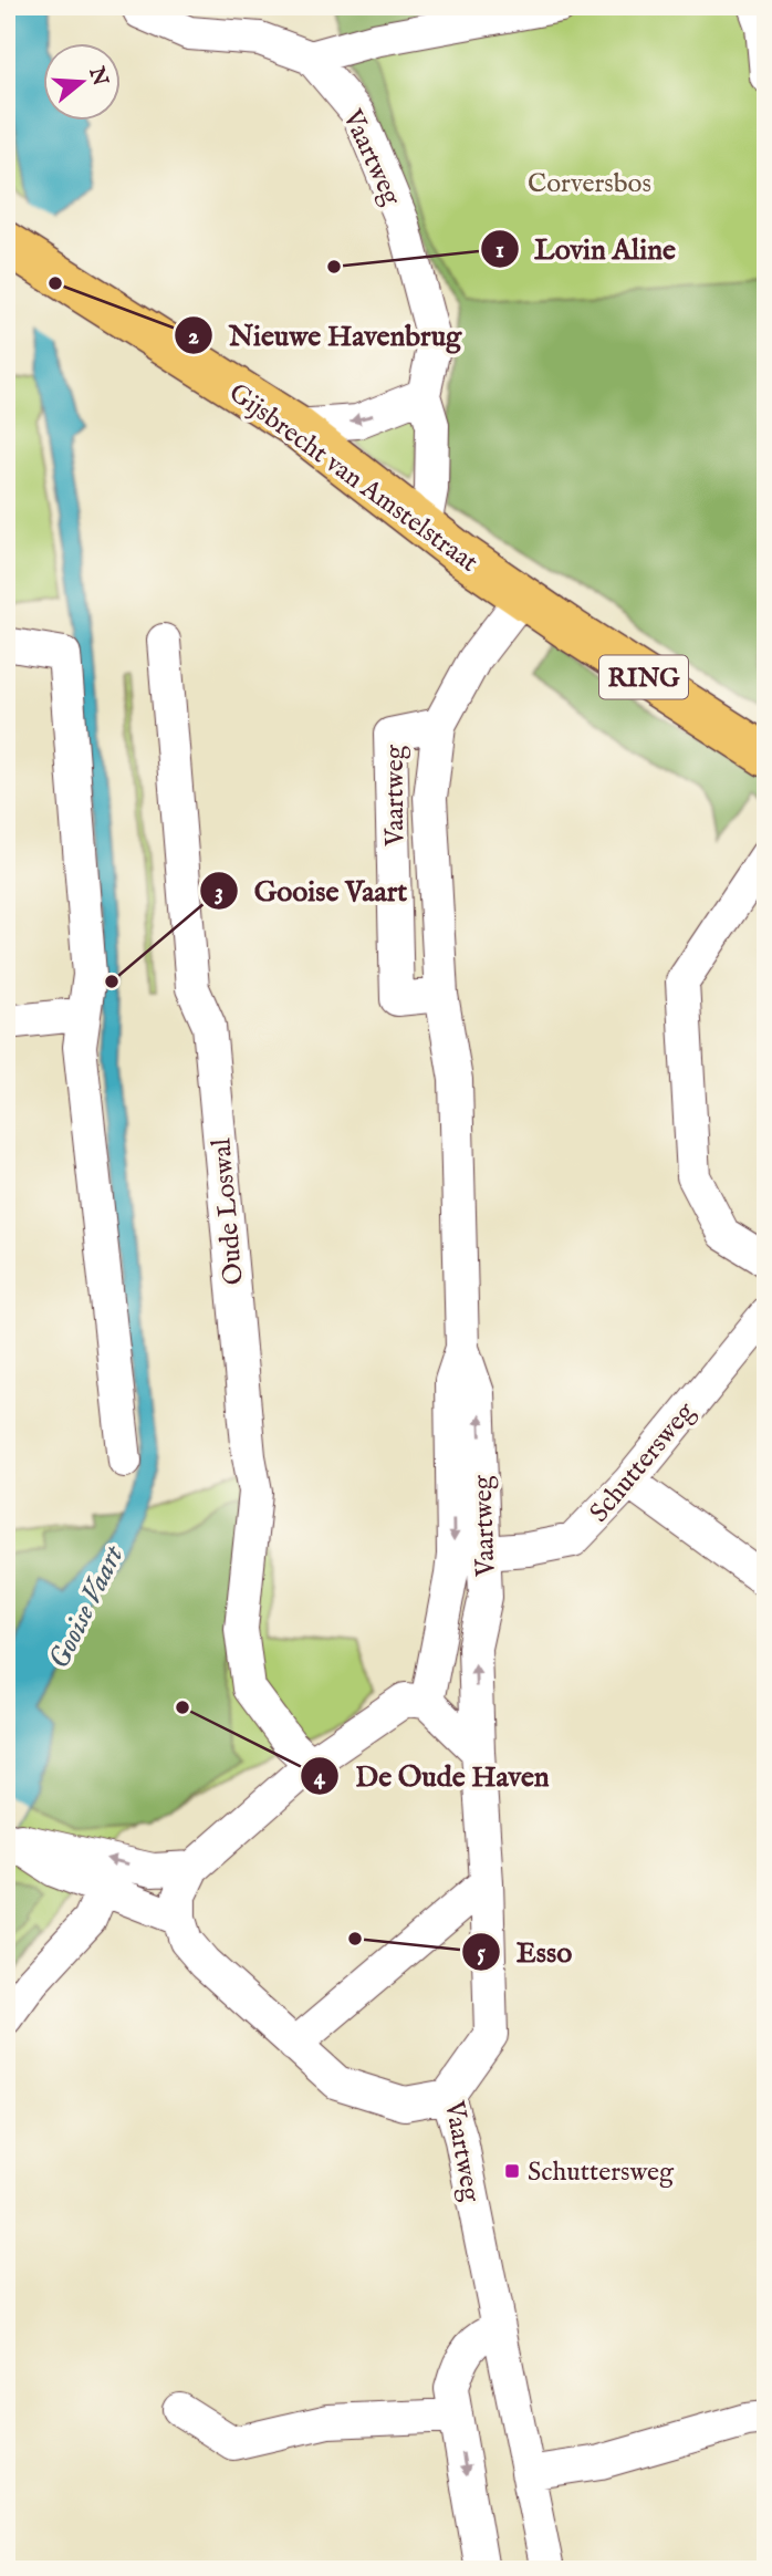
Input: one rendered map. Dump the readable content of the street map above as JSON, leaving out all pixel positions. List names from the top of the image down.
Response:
{
  "streets": {
    "main road": ["Gijsbrecht van Amstelstraat", "RING"],
    "street": ["Vaartweg", "Oude Loswal", "Schuttersweg"]
  },
  "crossings": [
    ["Vaartweg", "Gijsbrecht van Amstelstraat"],
    ["Vaartweg", "RING"],
    ["Vaartweg", "Schuttersweg"],
    ["Gijsbrecht van Amstelstraat", "RING"]
  ],
  "water": ["Gooise Vaart"],
  "parks": ["Corversbos"],
  "places": {
    "other": [
      "Lovin Aline",
      "Nieuwe Havenbrug",
      "Gooise Vaart",
      "De Oude Haven",
      "Esso"
    ],
    "transit": ["Schuttersweg"]
  },
  "north": "right"
}
